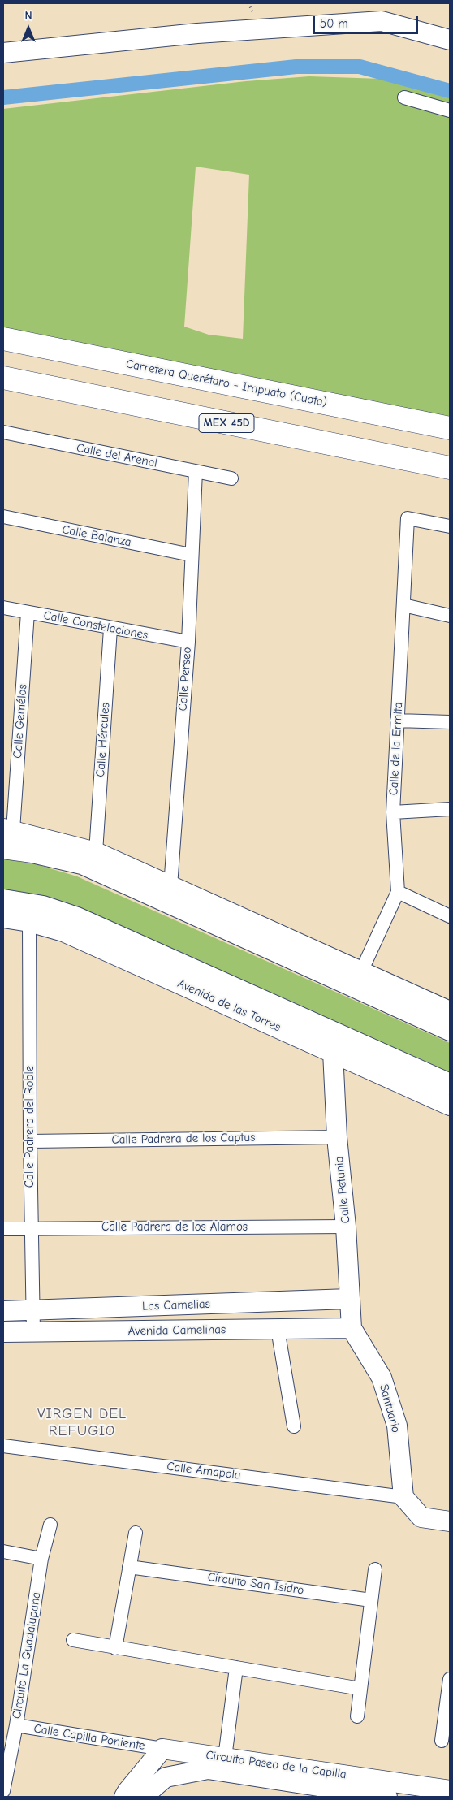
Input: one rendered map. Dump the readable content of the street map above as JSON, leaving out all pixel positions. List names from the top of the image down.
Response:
{
  "streets": {
    "highway": ["Carretera Querétaro - Irapuato (Cuota)", "MEX 45D"],
    "main road": ["Avenida de las Torres"],
    "street": [
      "Calle del Arenal",
      "Calle Balanza",
      "Calle Constelaciones",
      "Calle Perseo",
      "Calle Gemélos",
      "Calle Hércules",
      "Calle de la Ermita",
      "Calle Padrera del Roble",
      "Calle Padrera de los Captus",
      "Calle Petunia",
      "Calle Padrera de los Alamos",
      "Las Camelias",
      "Avenida Camelinas",
      "Santuario",
      "Calle Amapola",
      "Circuito San Isidro",
      "Circuito La Guadalupana",
      "Calle Capilla Poniente",
      "Circuito Paseo de la Capilla"
    ]
  },
  "crossings": [
    ["Calle del Arenal", "Calle Perseo"],
    ["Calle Balanza", "Calle Perseo"],
    ["Calle Constelaciones", "Calle Perseo"],
    ["Calle Constelaciones", "Calle Gemélos"],
    ["Calle Constelaciones", "Calle Hércules"],
    ["Avenida de las Torres", "Calle Padrera del Roble"],
    ["Avenida de las Torres", "Calle Petunia"],
    ["Calle Padrera del Roble", "Calle Padrera de los Captus"],
    ["Calle Padrera del Roble", "Calle Padrera de los Alamos"],
    ["Calle Padrera del Roble", "Las Camelias"],
    ["Calle Padrera del Roble", "Avenida Camelinas"],
    ["Calle Padrera de los Captus", "Calle Petunia"],
    ["Calle Petunia", "Calle Padrera de los Alamos"],
    ["Calle Petunia", "Las Camelias"],
    ["Calle Petunia", "Avenida Camelinas"],
    ["Calle Petunia", "Santuario"],
    ["Avenida Camelinas", "Santuario"],
    ["Santuario", "Calle Amapola"],
    ["Circuito La Guadalupana", "Calle Capilla Poniente"],
    ["Calle Capilla Poniente", "Circuito Paseo de la Capilla"]
  ],
  "districts": ["VIRGEN DEL REFUGIO"],
  "scale_bar": "50 m",
  "north": "top"
}
